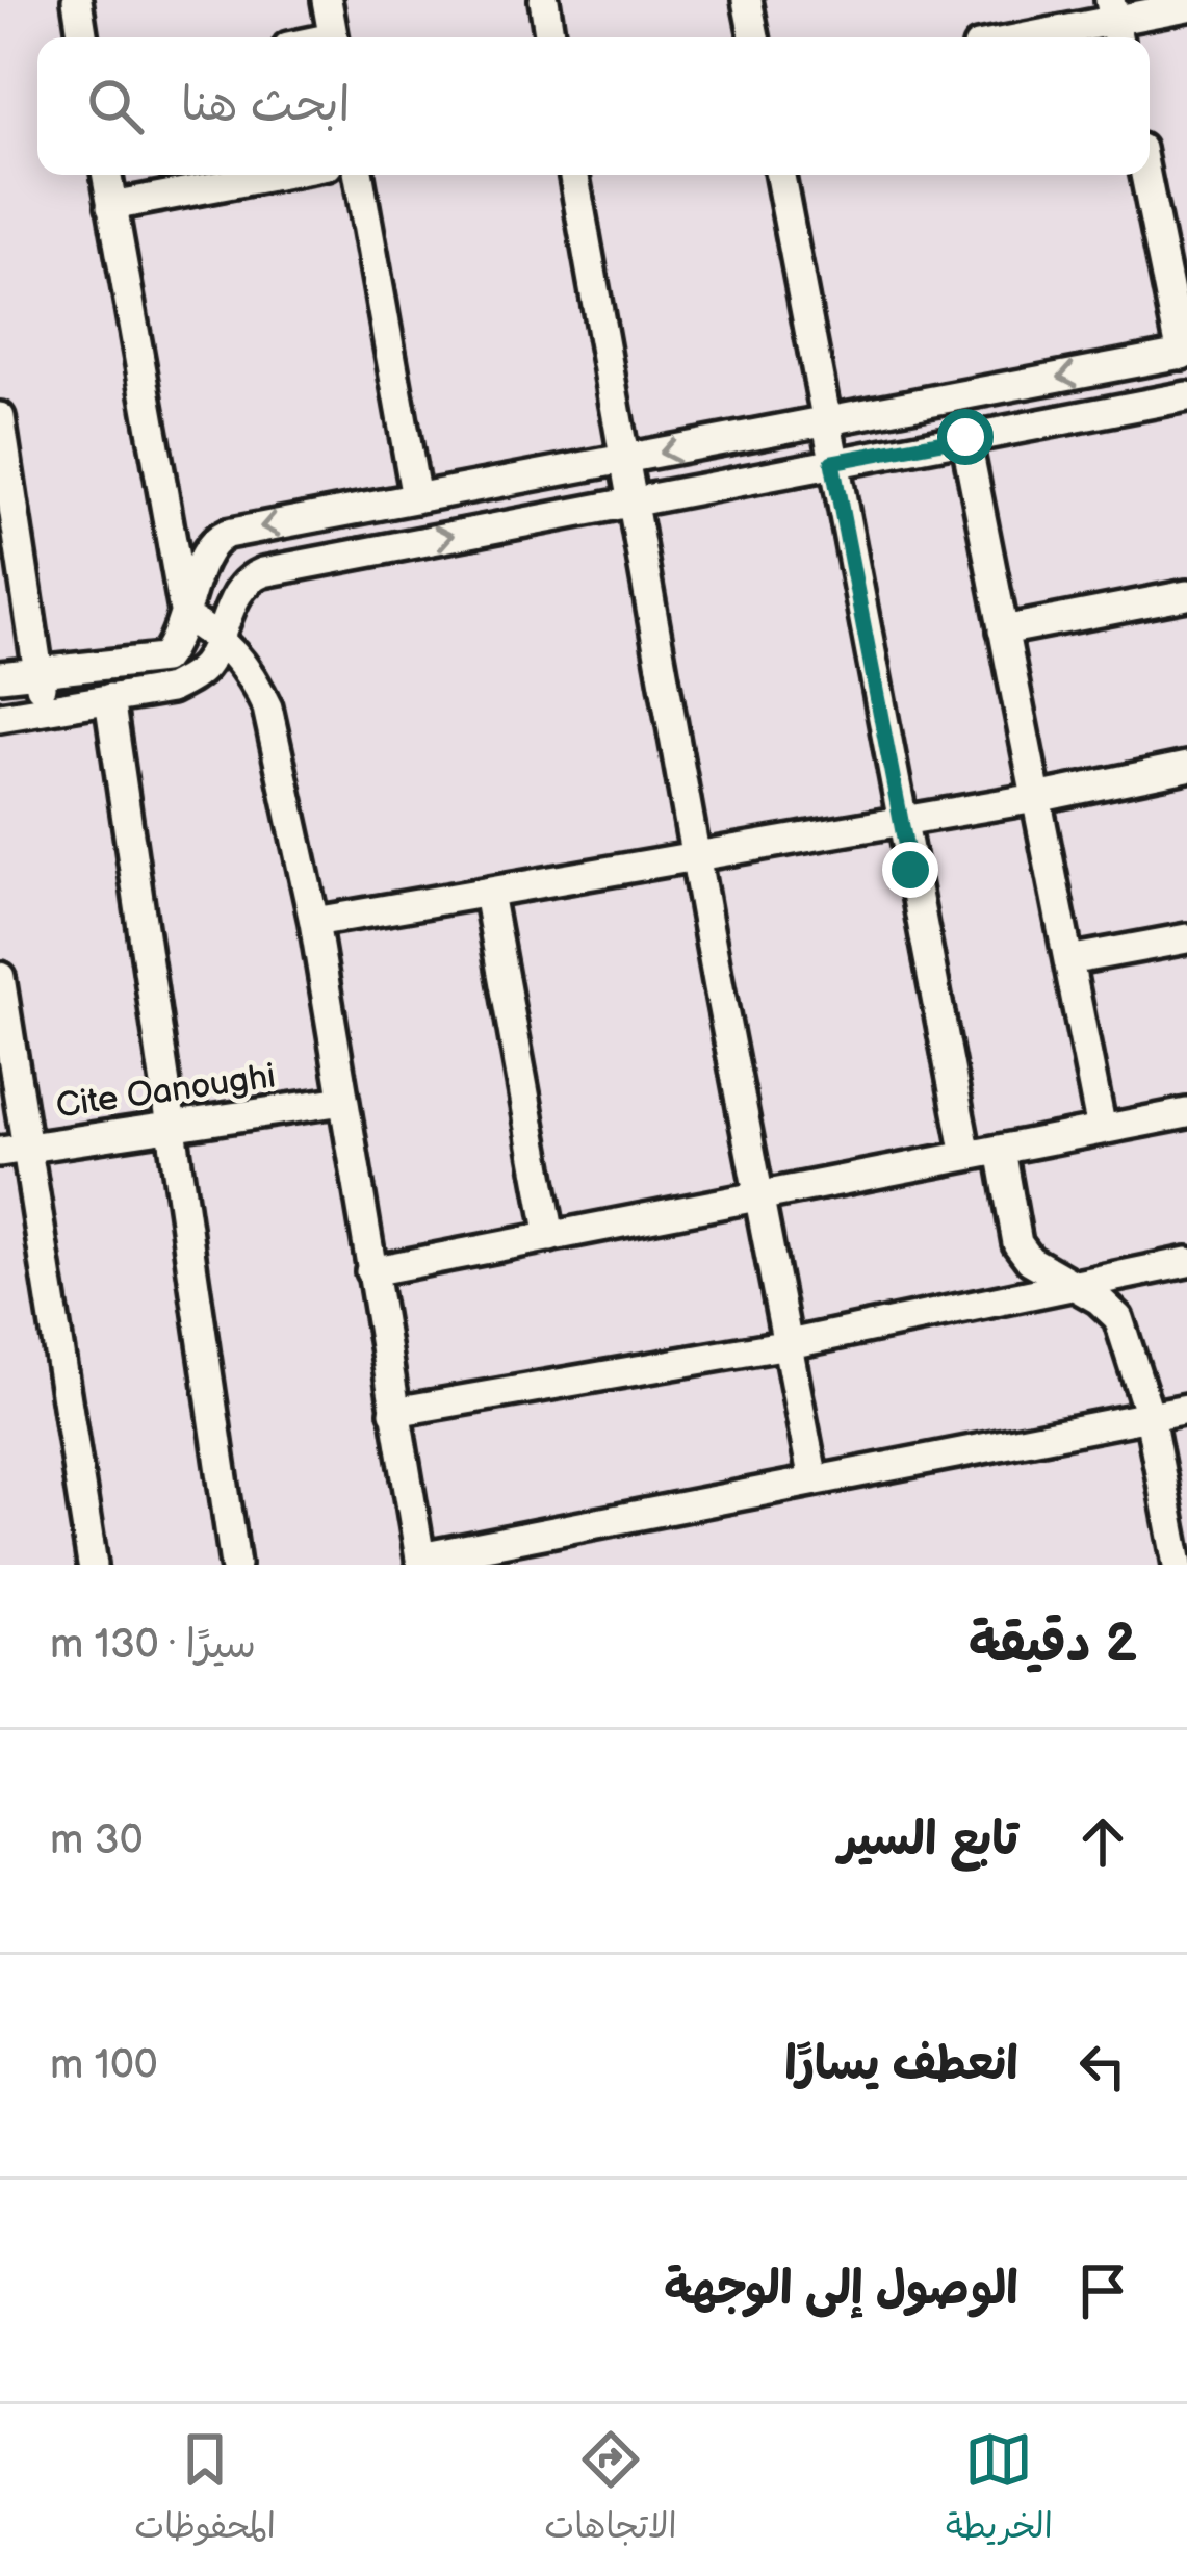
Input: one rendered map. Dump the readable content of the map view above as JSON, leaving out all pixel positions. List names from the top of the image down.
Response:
{
  "streets": {
    "street": ["Cite Oanoughi"]
  },
  "page": {
    "search": "ابحث هنا",
    "heading": ["2 دقيقة", "سيرًا · 130 m"],
    "list": [
      ["تابع السير", "30 m"],
      ["انعطف يسارًا", "100 m"],
      "الوصول إلى الوجهة"
    ],
    "nav": ["الخريطة", "الاتجاهات", "المحفوظات"]
  }
}
